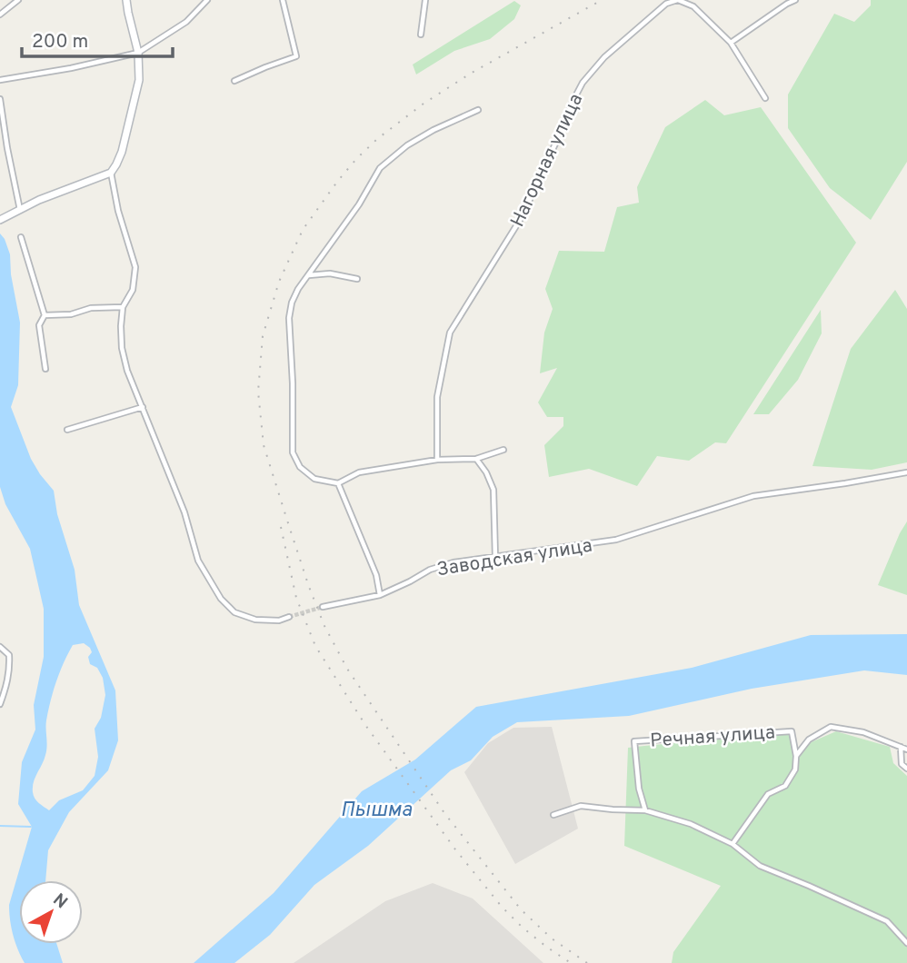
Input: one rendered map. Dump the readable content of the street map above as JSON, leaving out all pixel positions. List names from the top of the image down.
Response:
{
  "streets": {
    "street": ["Нагорная улица", "Заводская улица", "Речная улица"]
  },
  "water": ["Пышма"],
  "scale_bar": "200 m",
  "north": "top right"
}
